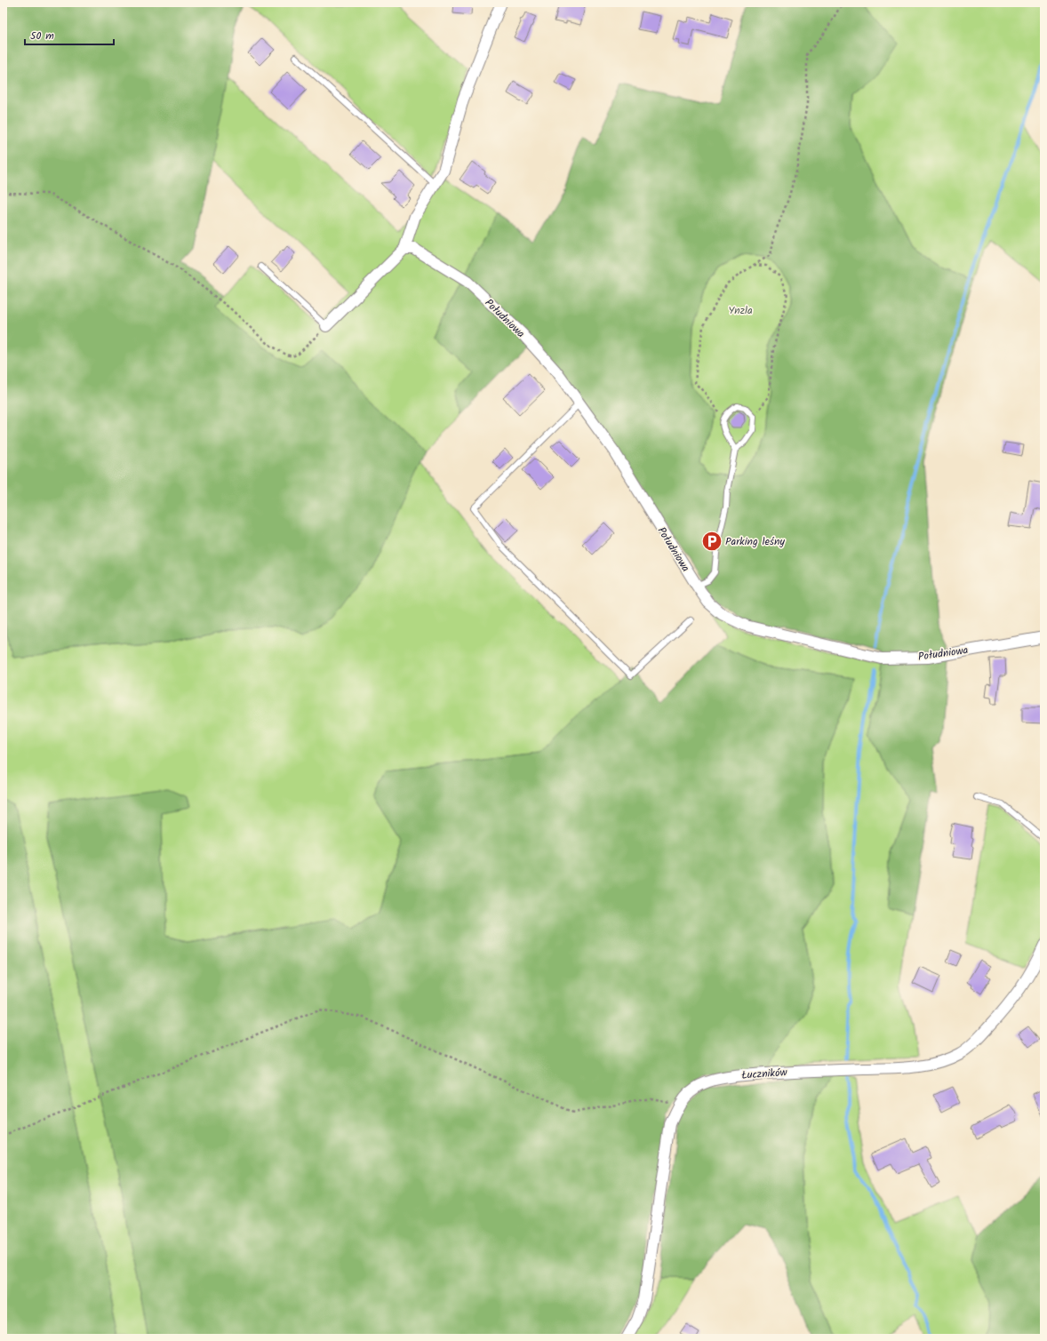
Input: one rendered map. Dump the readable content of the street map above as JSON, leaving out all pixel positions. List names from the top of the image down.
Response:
{
  "streets": {
    "street": ["Południowa", "Łuczników"]
  },
  "parks": ["Ynzla"],
  "places": {
    "parking": ["Parking leśny"]
  },
  "scale_bar": "50 m"
}
